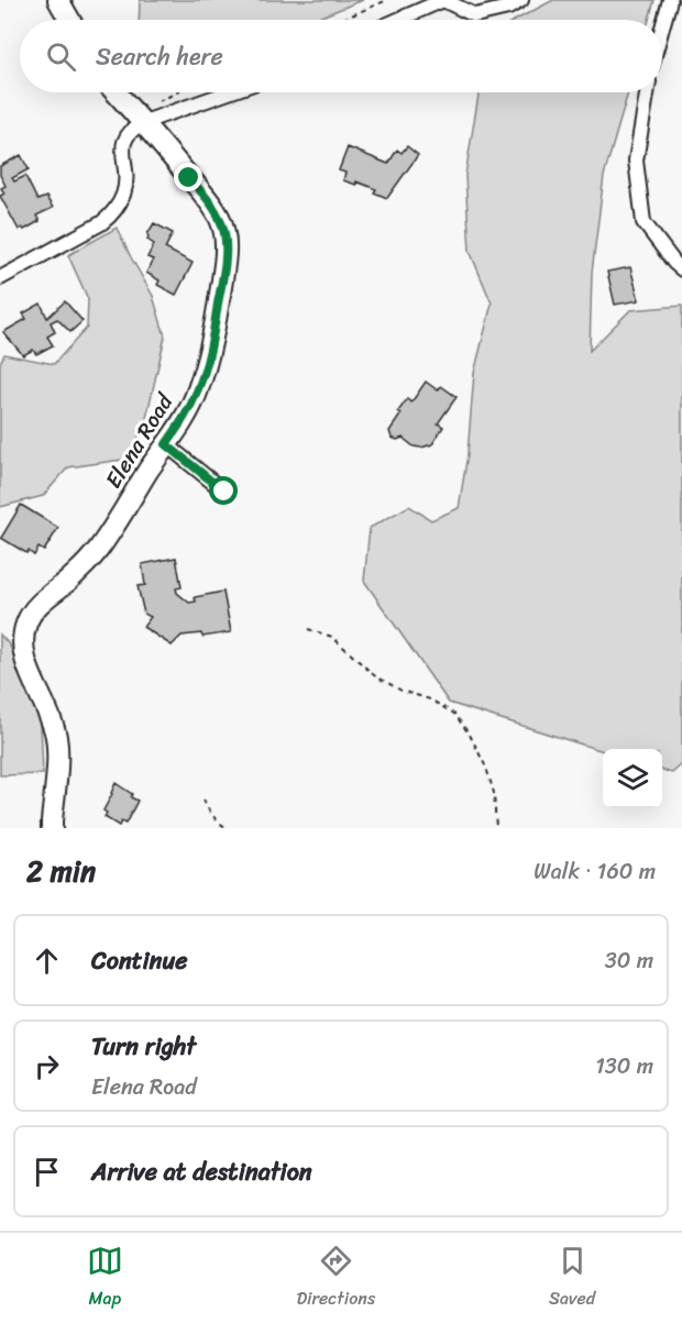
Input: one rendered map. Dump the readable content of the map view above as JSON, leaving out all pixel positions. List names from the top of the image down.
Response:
{
  "streets": {
    "street": ["Elena Road"]
  },
  "page": {
    "search": "Search here",
    "heading": ["2 min", "Walk · 160 m"],
    "list": [
      ["Continue", "30 m"],
      ["Turn right", "Elena Road", "130 m"],
      "Arrive at destination"
    ],
    "nav": ["Map", "Directions", "Saved"]
  }
}
